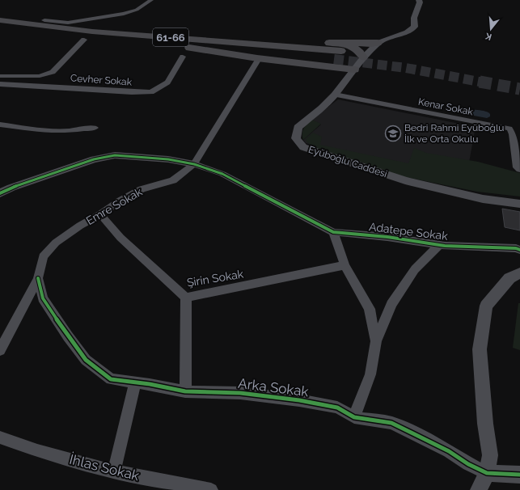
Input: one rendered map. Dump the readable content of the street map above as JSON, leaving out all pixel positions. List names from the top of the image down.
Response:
{
  "streets": {
    "main road": ["61-66"],
    "street": [
      "Cevher Sokak",
      "Kenar Sokak",
      "Eyüboğlu Caddesi",
      "Emre Sokak",
      "Adatepe Sokak",
      "Şirin Sokak",
      "Arka Sokak",
      "İhlas Sokak"
    ]
  },
  "crossings": [
    ["61-66", "Cevher Sokak"],
    ["61-66", "Eyüboğlu Caddesi"],
    ["Kenar Sokak", "Eyüboğlu Caddesi"],
    ["Emre Sokak", "Adatepe Sokak"],
    ["Emre Sokak", "Şirin Sokak"],
    ["Emre Sokak", "Arka Sokak"]
  ],
  "places": {
    "school or university": ["Bedri Rahmi Eyüboğlu İlk ve Orta Okulu"]
  },
  "north": "bottom"
}
